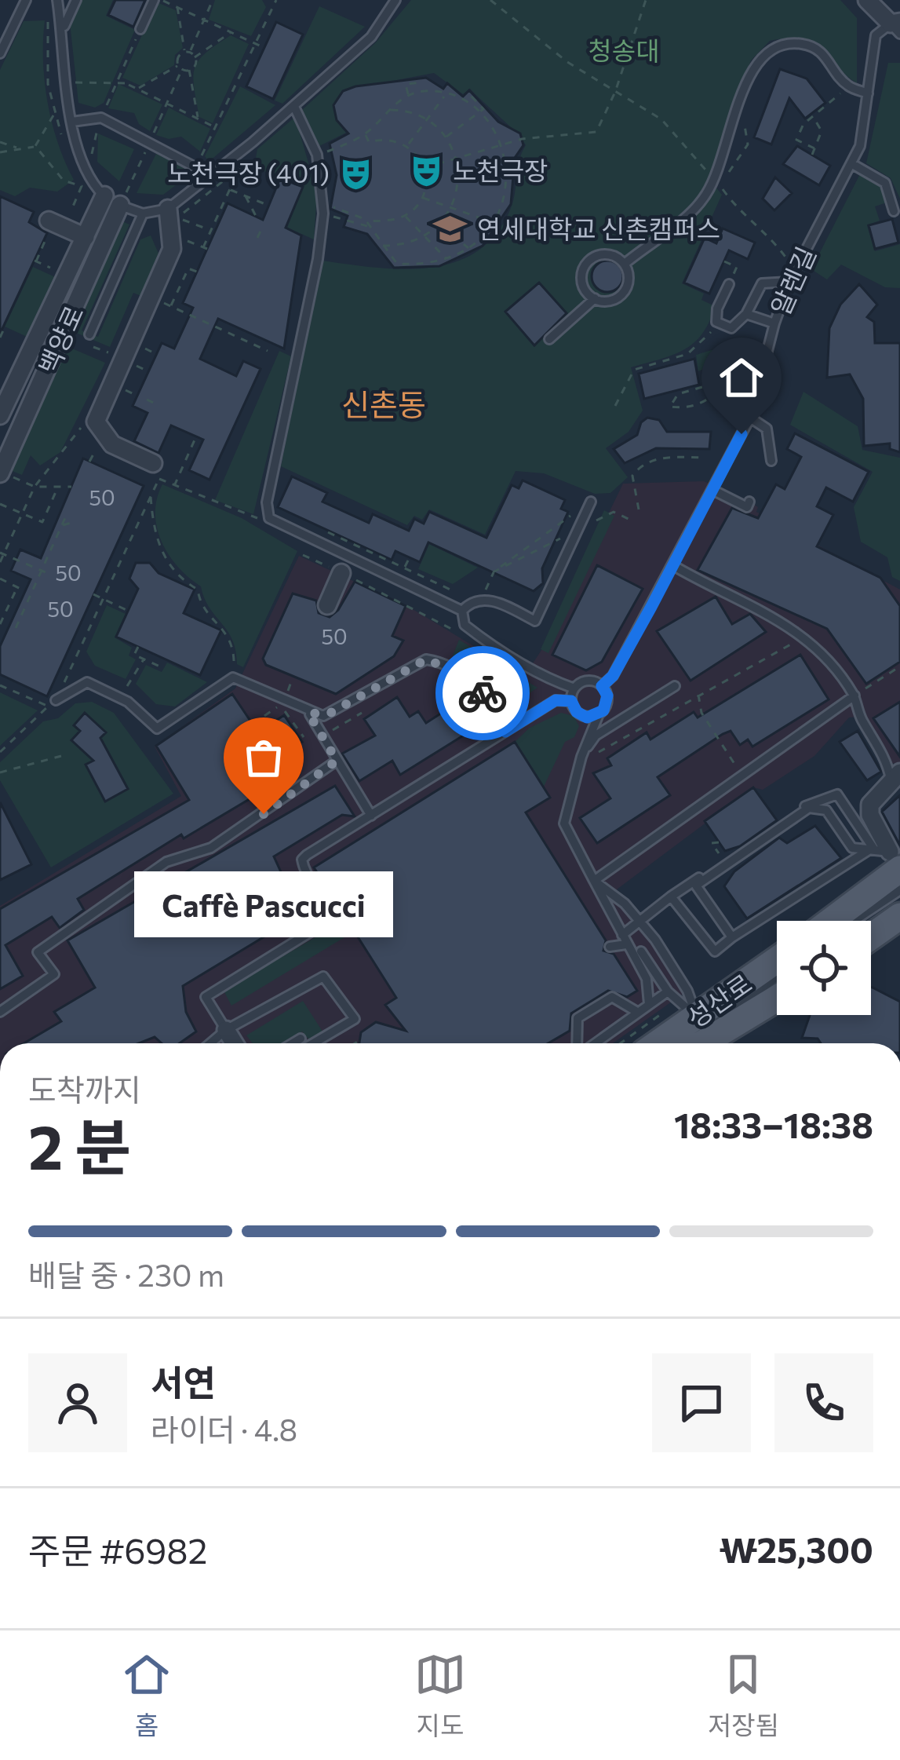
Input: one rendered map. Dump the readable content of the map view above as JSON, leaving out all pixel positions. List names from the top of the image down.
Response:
{
  "streets": {
    "main road": ["성산로"],
    "street": ["백양로"],
    "lane": ["알렌길"]
  },
  "districts": ["신촌동"],
  "parks": ["청송대"],
  "places": {
    "theatre": ["노천극장", "노천극장 (401)"],
    "school or university": ["연세대학교 신촌캠퍼스"],
    "other": ["Caffè Pascucci"]
  },
  "house_numbers": [
    "50",
    "50",
    "50",
    "50"
  ],
  "page": {
    "bubble": "Caffè Pascucci",
    "heading": ["2 분", "도착까지", "18:33–18:38"],
    "panel": [
      "서연",
      "라이더 · 4.8",
      "주문 #6982",
      "₩25,300"
    ],
    "bar": "배달 중 · 230 m",
    "tabs": ["홈", "지도", "저장됨"]
  }
}
